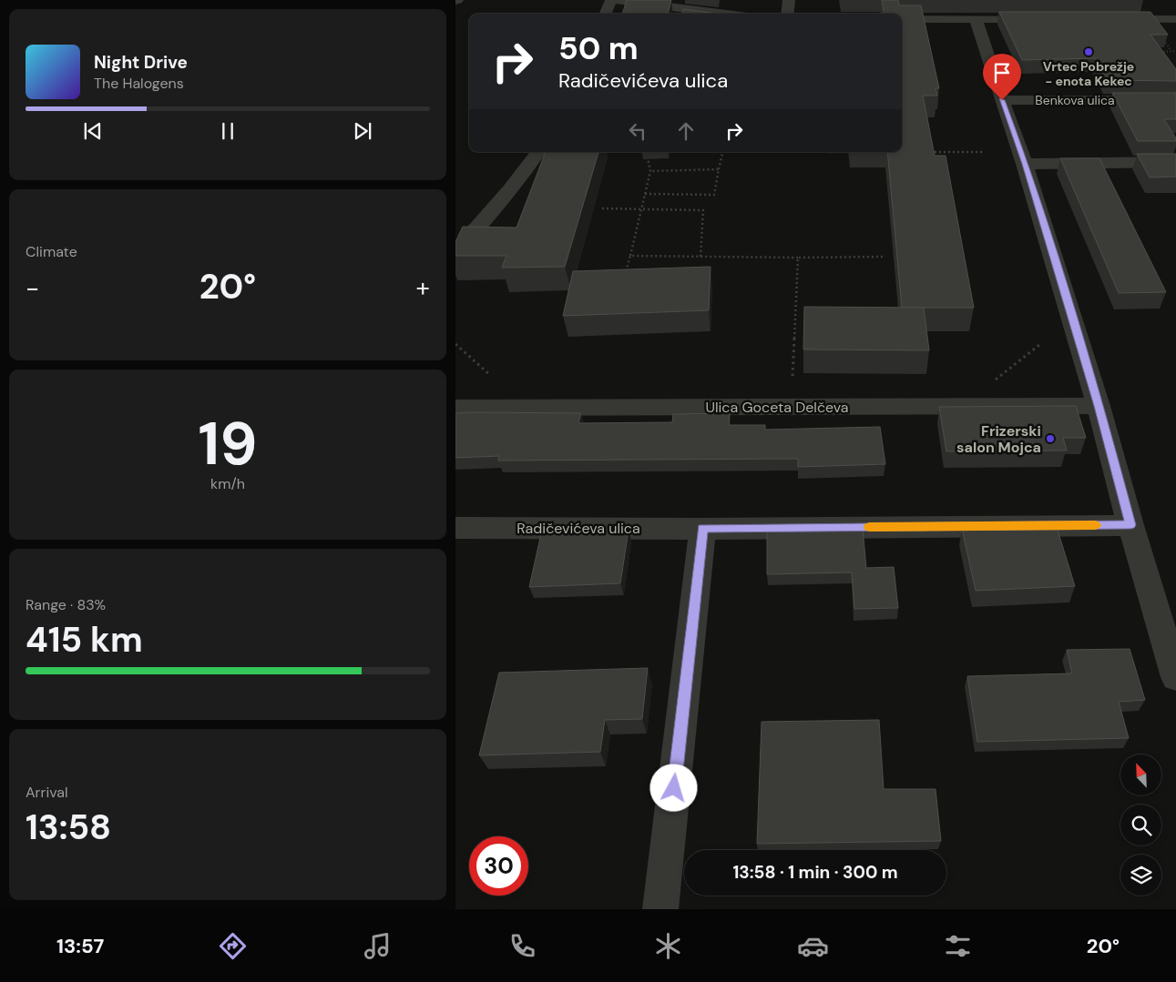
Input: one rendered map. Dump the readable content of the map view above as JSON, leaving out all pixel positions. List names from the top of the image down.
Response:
{
  "streets": {
    "street": ["Benkova ulica", "Ulica Goceta Delčeva", "Radičevićeva ulica"]
  },
  "places": ["Vrtec Pobrežje - enota Kekec", "Frizerski salon Mojca"],
  "north": "top left",
  "page": {
    "turn": ["50 m", "Radičevićeva ulica"],
    "song": ["Night Drive", "The Halogens"],
    "tile": [
      "Climate",
      ["19", "km/h"],
      ["Range · 83%", "415 km"],
      ["Arrival", "13:58"]
    ],
    "heat": ["−", "20°", "+"],
    "limit": "30",
    "trip": "13:58 · 1 min · 300 m",
    "tabs": ["13:57", "20°"]
  }
}
